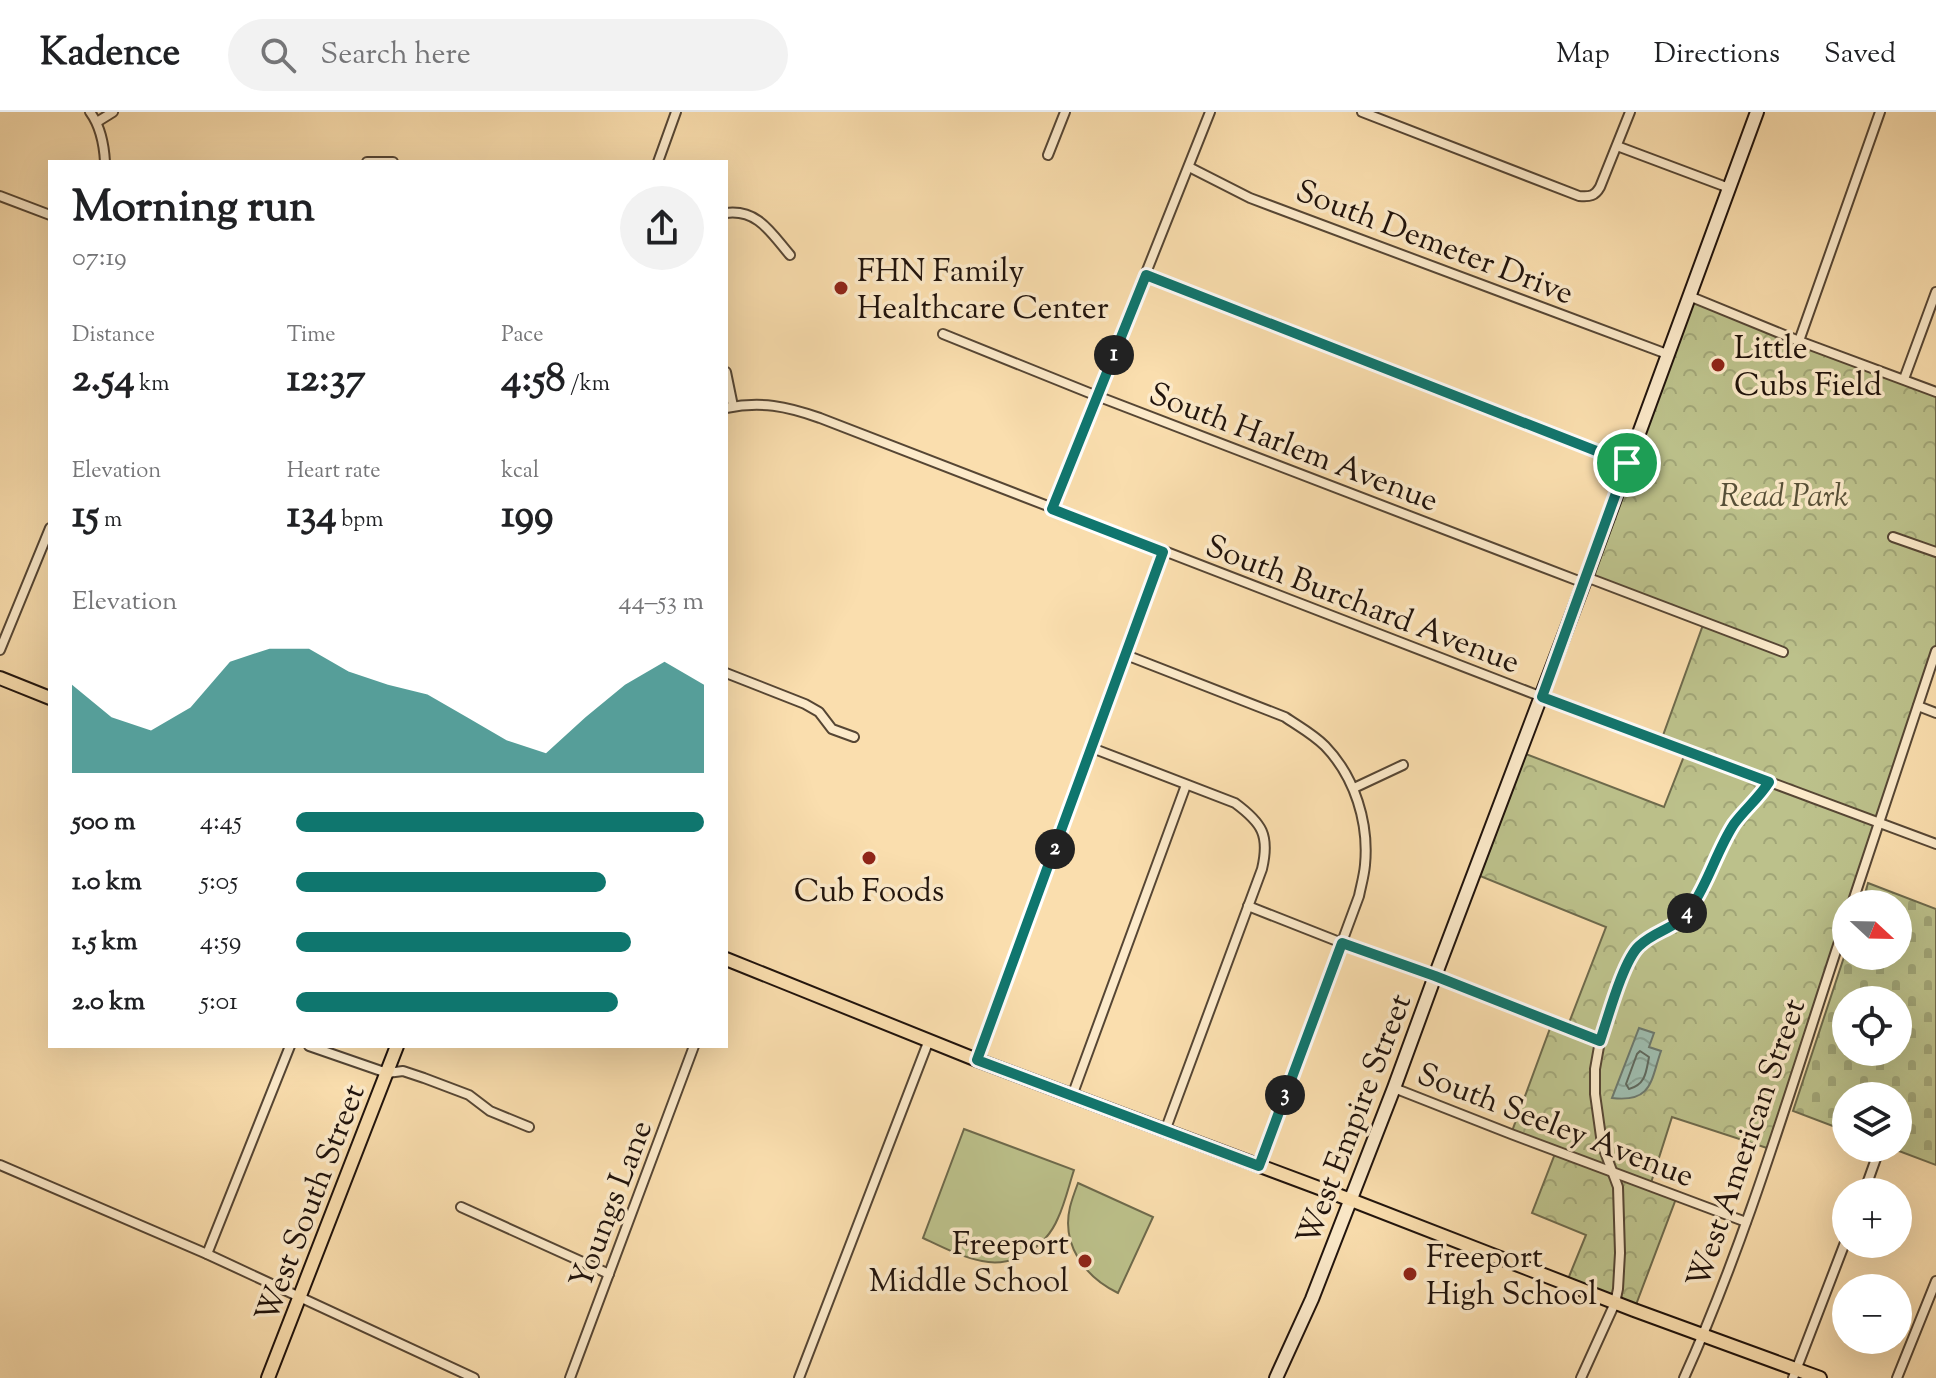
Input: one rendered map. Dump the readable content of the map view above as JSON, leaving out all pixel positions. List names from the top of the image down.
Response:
{
  "streets": {
    "main road": ["West Empire Street", "West South Street"],
    "street": [
      "South Demeter Drive",
      "South Harlem Avenue",
      "South Burchard Avenue",
      "South Seeley Avenue",
      "West American Street",
      "Youngs Lane"
    ]
  },
  "crossings": [
    ["South Demeter Drive", "West Empire Street"],
    ["South Harlem Avenue", "West Empire Street"],
    ["South Burchard Avenue", "West Empire Street"],
    ["West Empire Street", "South Seeley Avenue"],
    ["South Seeley Avenue", "West American Street"]
  ],
  "parks": ["Read Park"],
  "places": [
    "FHN Family Healthcare Center",
    "Little Cubs Field",
    "Cub Foods",
    "Freeport Middle School",
    "Freeport High School"
  ],
  "north": "right",
  "page": {
    "header": "Kadence",
    "search": "Search here",
    "nav": ["Map", "Directions", "Saved"],
    "heading": ["Morning run", "07:19"],
    "stats": [
      ["Distance", "2.54 km"],
      ["Time", "12:37"],
      ["Pace", "4:58 /km"],
      ["Elevation", "15 m"],
      ["Heart rate", "134 bpm"],
      ["kcal", "199"]
    ],
    "pins": [
      "1",
      "2",
      "4",
      "3"
    ],
    "chart": ["Elevation", "44–53 m"],
    "list": [
      {
        "name": "500 m",
        "note": "4:45"
      },
      {
        "name": "1.0 km",
        "note": "5:05"
      },
      {
        "name": "1.5 km",
        "note": "4:59"
      },
      {
        "name": "2.0 km",
        "note": "5:01"
      }
    ],
    "map_buttons": ["+", "−"]
  }
}
